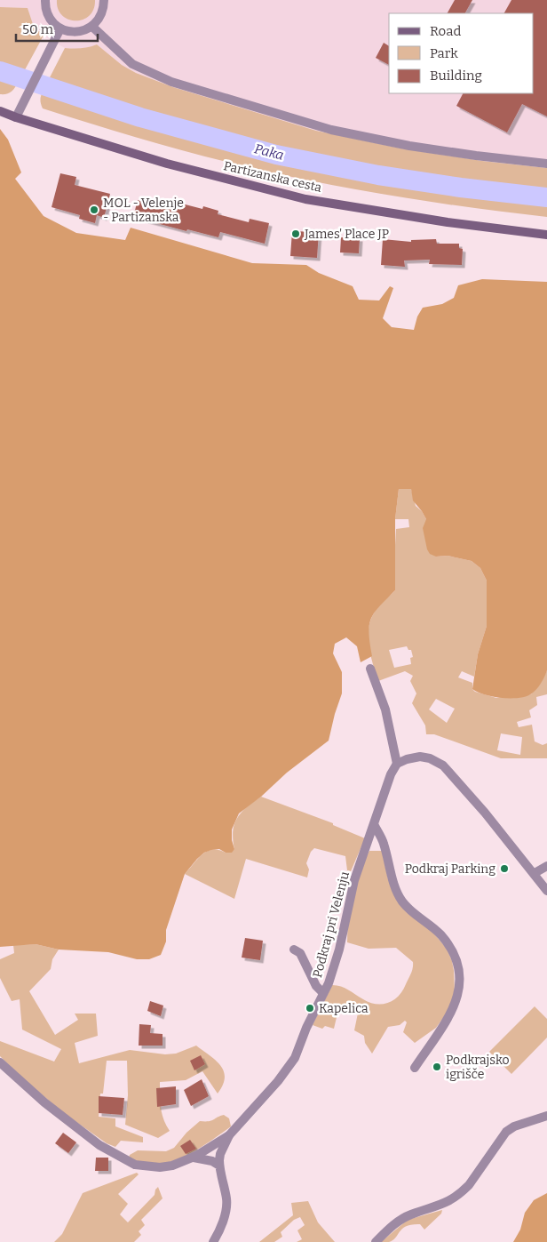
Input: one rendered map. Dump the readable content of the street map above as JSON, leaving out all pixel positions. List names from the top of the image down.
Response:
{
  "streets": {
    "main road": ["Partizanska cesta"],
    "street": ["Podkraj pri Velenju"]
  },
  "water": ["Paka"],
  "places": [
    "MOL - Velenje - Partizanska",
    "James' Place JP",
    "Podkraj Parking",
    "Kapelica",
    "Podkrajsko igrišče"
  ],
  "legend": ["Road", "Park", "Building"],
  "scale_bar": "50 m"
}
